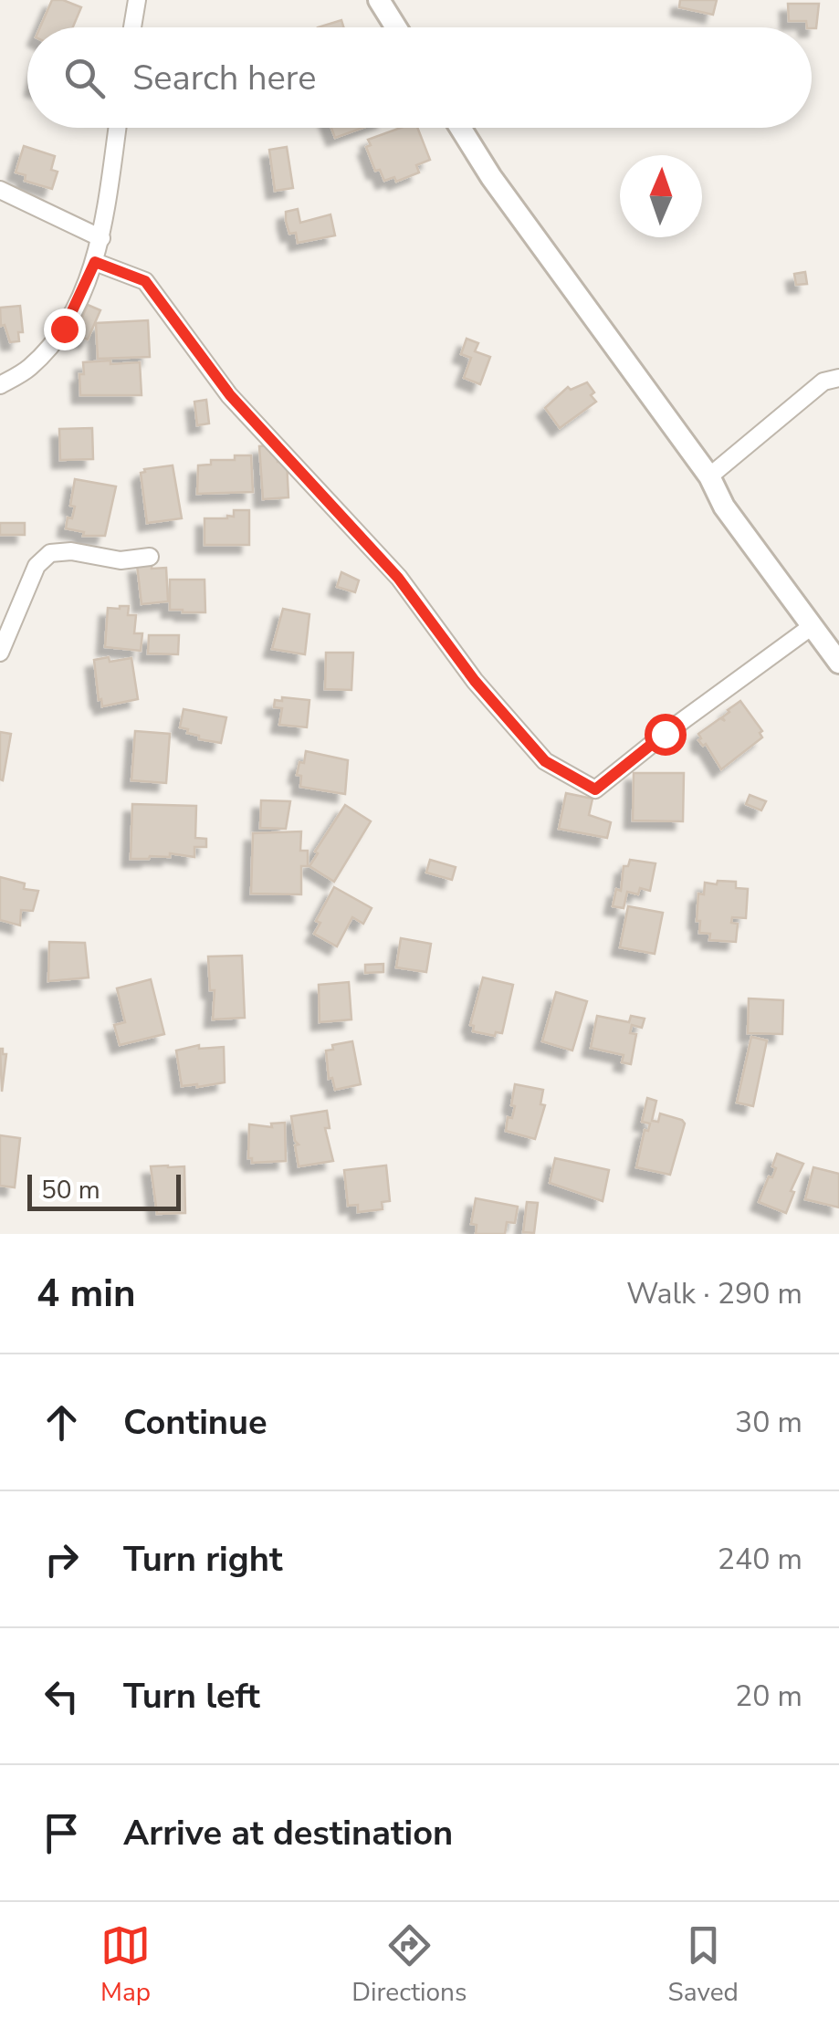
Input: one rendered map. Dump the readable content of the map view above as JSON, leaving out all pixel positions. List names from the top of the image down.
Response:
{
  "scale_bar": "50 m",
  "north": "top",
  "page": {
    "search": "Search here",
    "scale": "50 m",
    "heading": ["4 min", "Walk · 290 m"],
    "list": [
      ["Continue", "30 m"],
      ["Turn right", "240 m"],
      ["Turn left", "20 m"],
      "Arrive at destination"
    ],
    "nav": ["Map", "Directions", "Saved"]
  }
}
